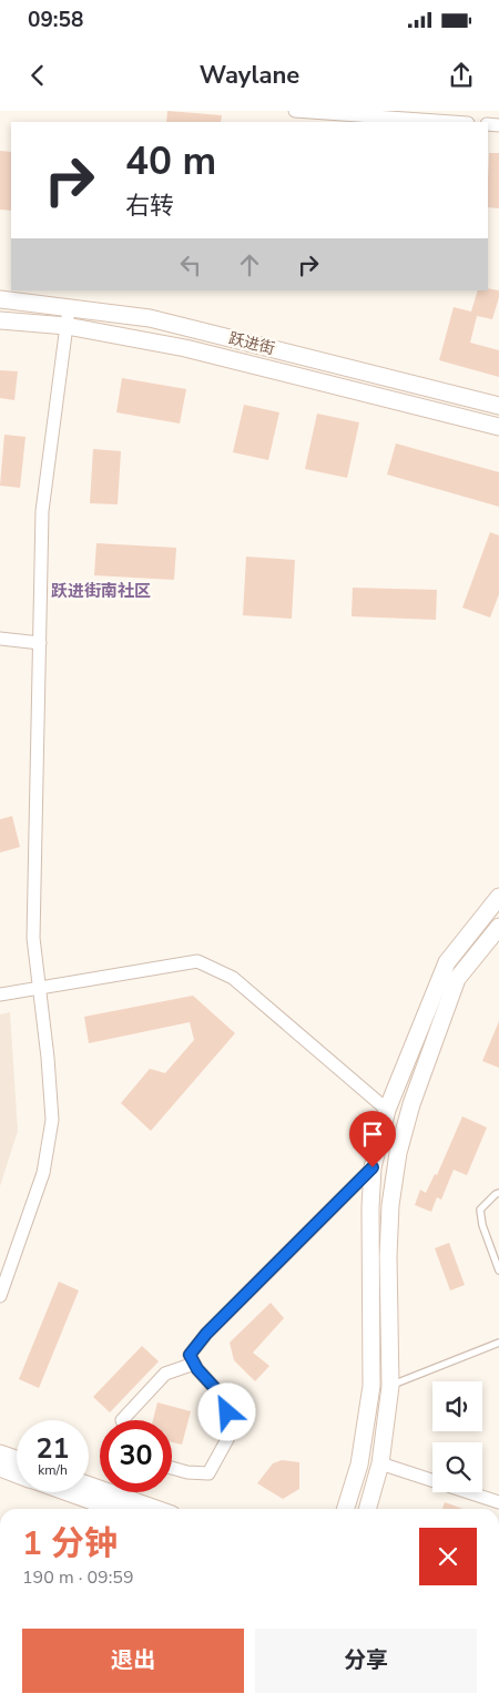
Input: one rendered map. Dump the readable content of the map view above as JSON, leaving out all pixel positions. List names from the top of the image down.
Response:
{
  "streets": {
    "street": ["跃进街"]
  },
  "districts": ["跃进街南社区"],
  "page": {
    "status": "09:58",
    "header": "Waylane",
    "turn": ["40 m", "右转"],
    "speed": "21 km/h",
    "limit": "30",
    "heading": ["1 分钟", "190 m · 09:59"],
    "buttons": ["退出", "分享"]
  }
}
